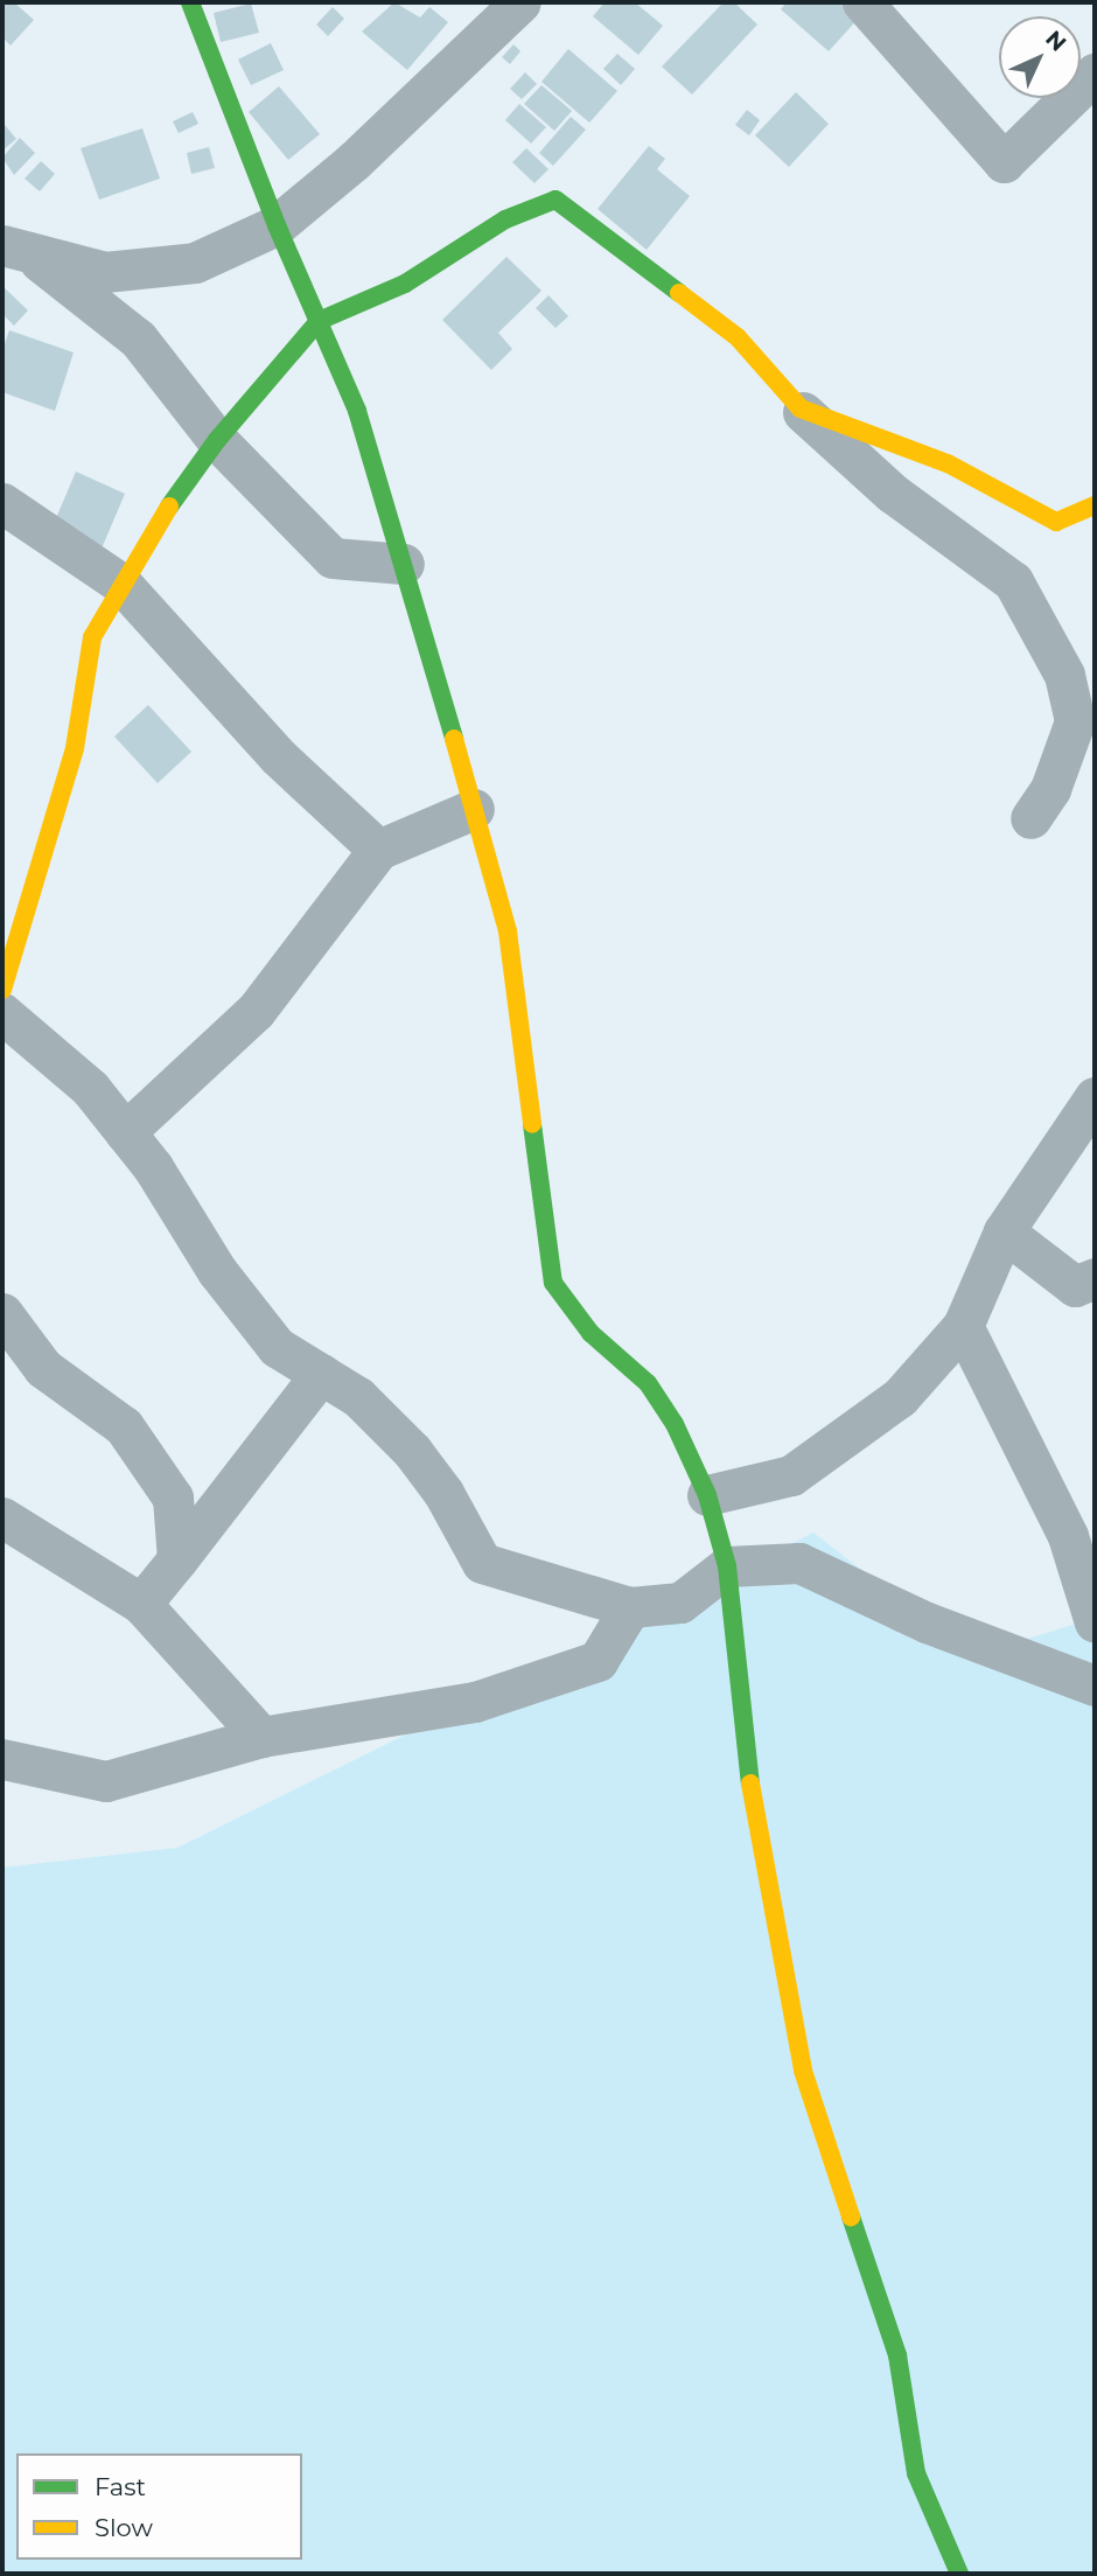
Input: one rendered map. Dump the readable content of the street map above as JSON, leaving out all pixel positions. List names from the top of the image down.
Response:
{
  "legend": ["Fast", "Slow"],
  "north": "top right"
}
